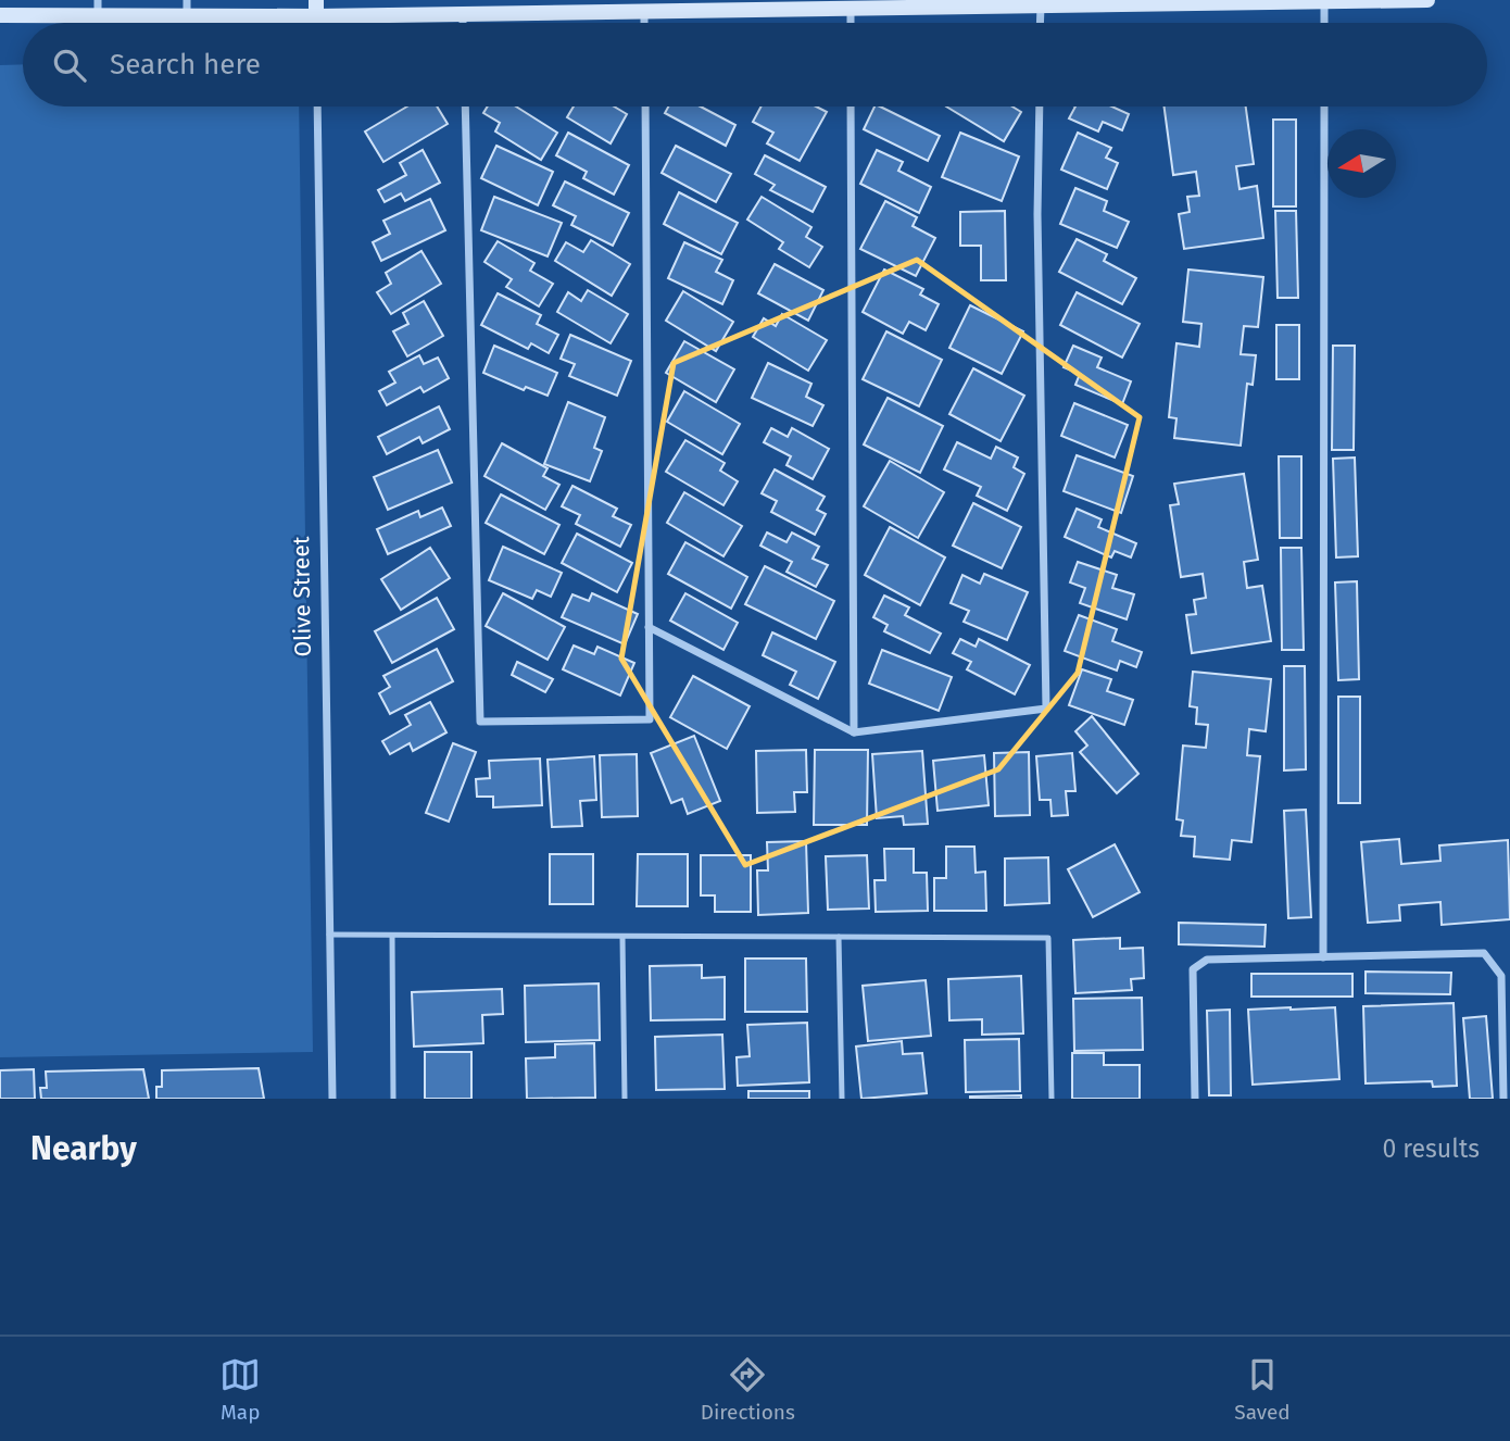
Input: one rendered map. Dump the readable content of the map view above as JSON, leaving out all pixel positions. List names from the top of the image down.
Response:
{
  "streets": {
    "street": ["Olive Street"]
  },
  "north": "left",
  "page": {
    "search": "Search here",
    "heading": ["Nearby", "0 results"],
    "nav": ["Map", "Directions", "Saved"]
  }
}
